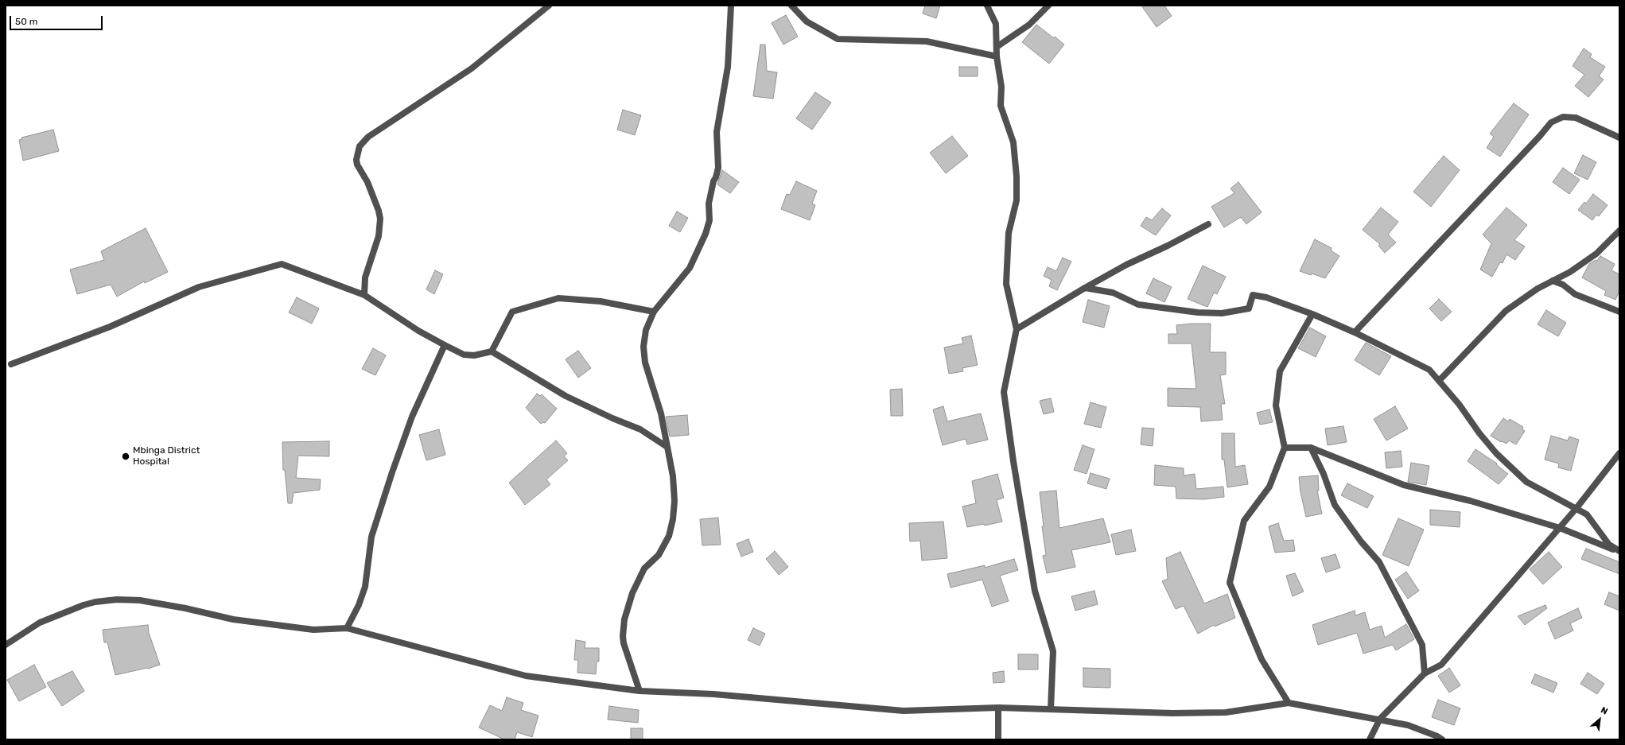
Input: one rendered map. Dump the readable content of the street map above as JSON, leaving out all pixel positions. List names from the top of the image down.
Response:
{
  "places": ["Mbinga District Hospital"],
  "scale_bar": "50 m",
  "north": "top right"
}
